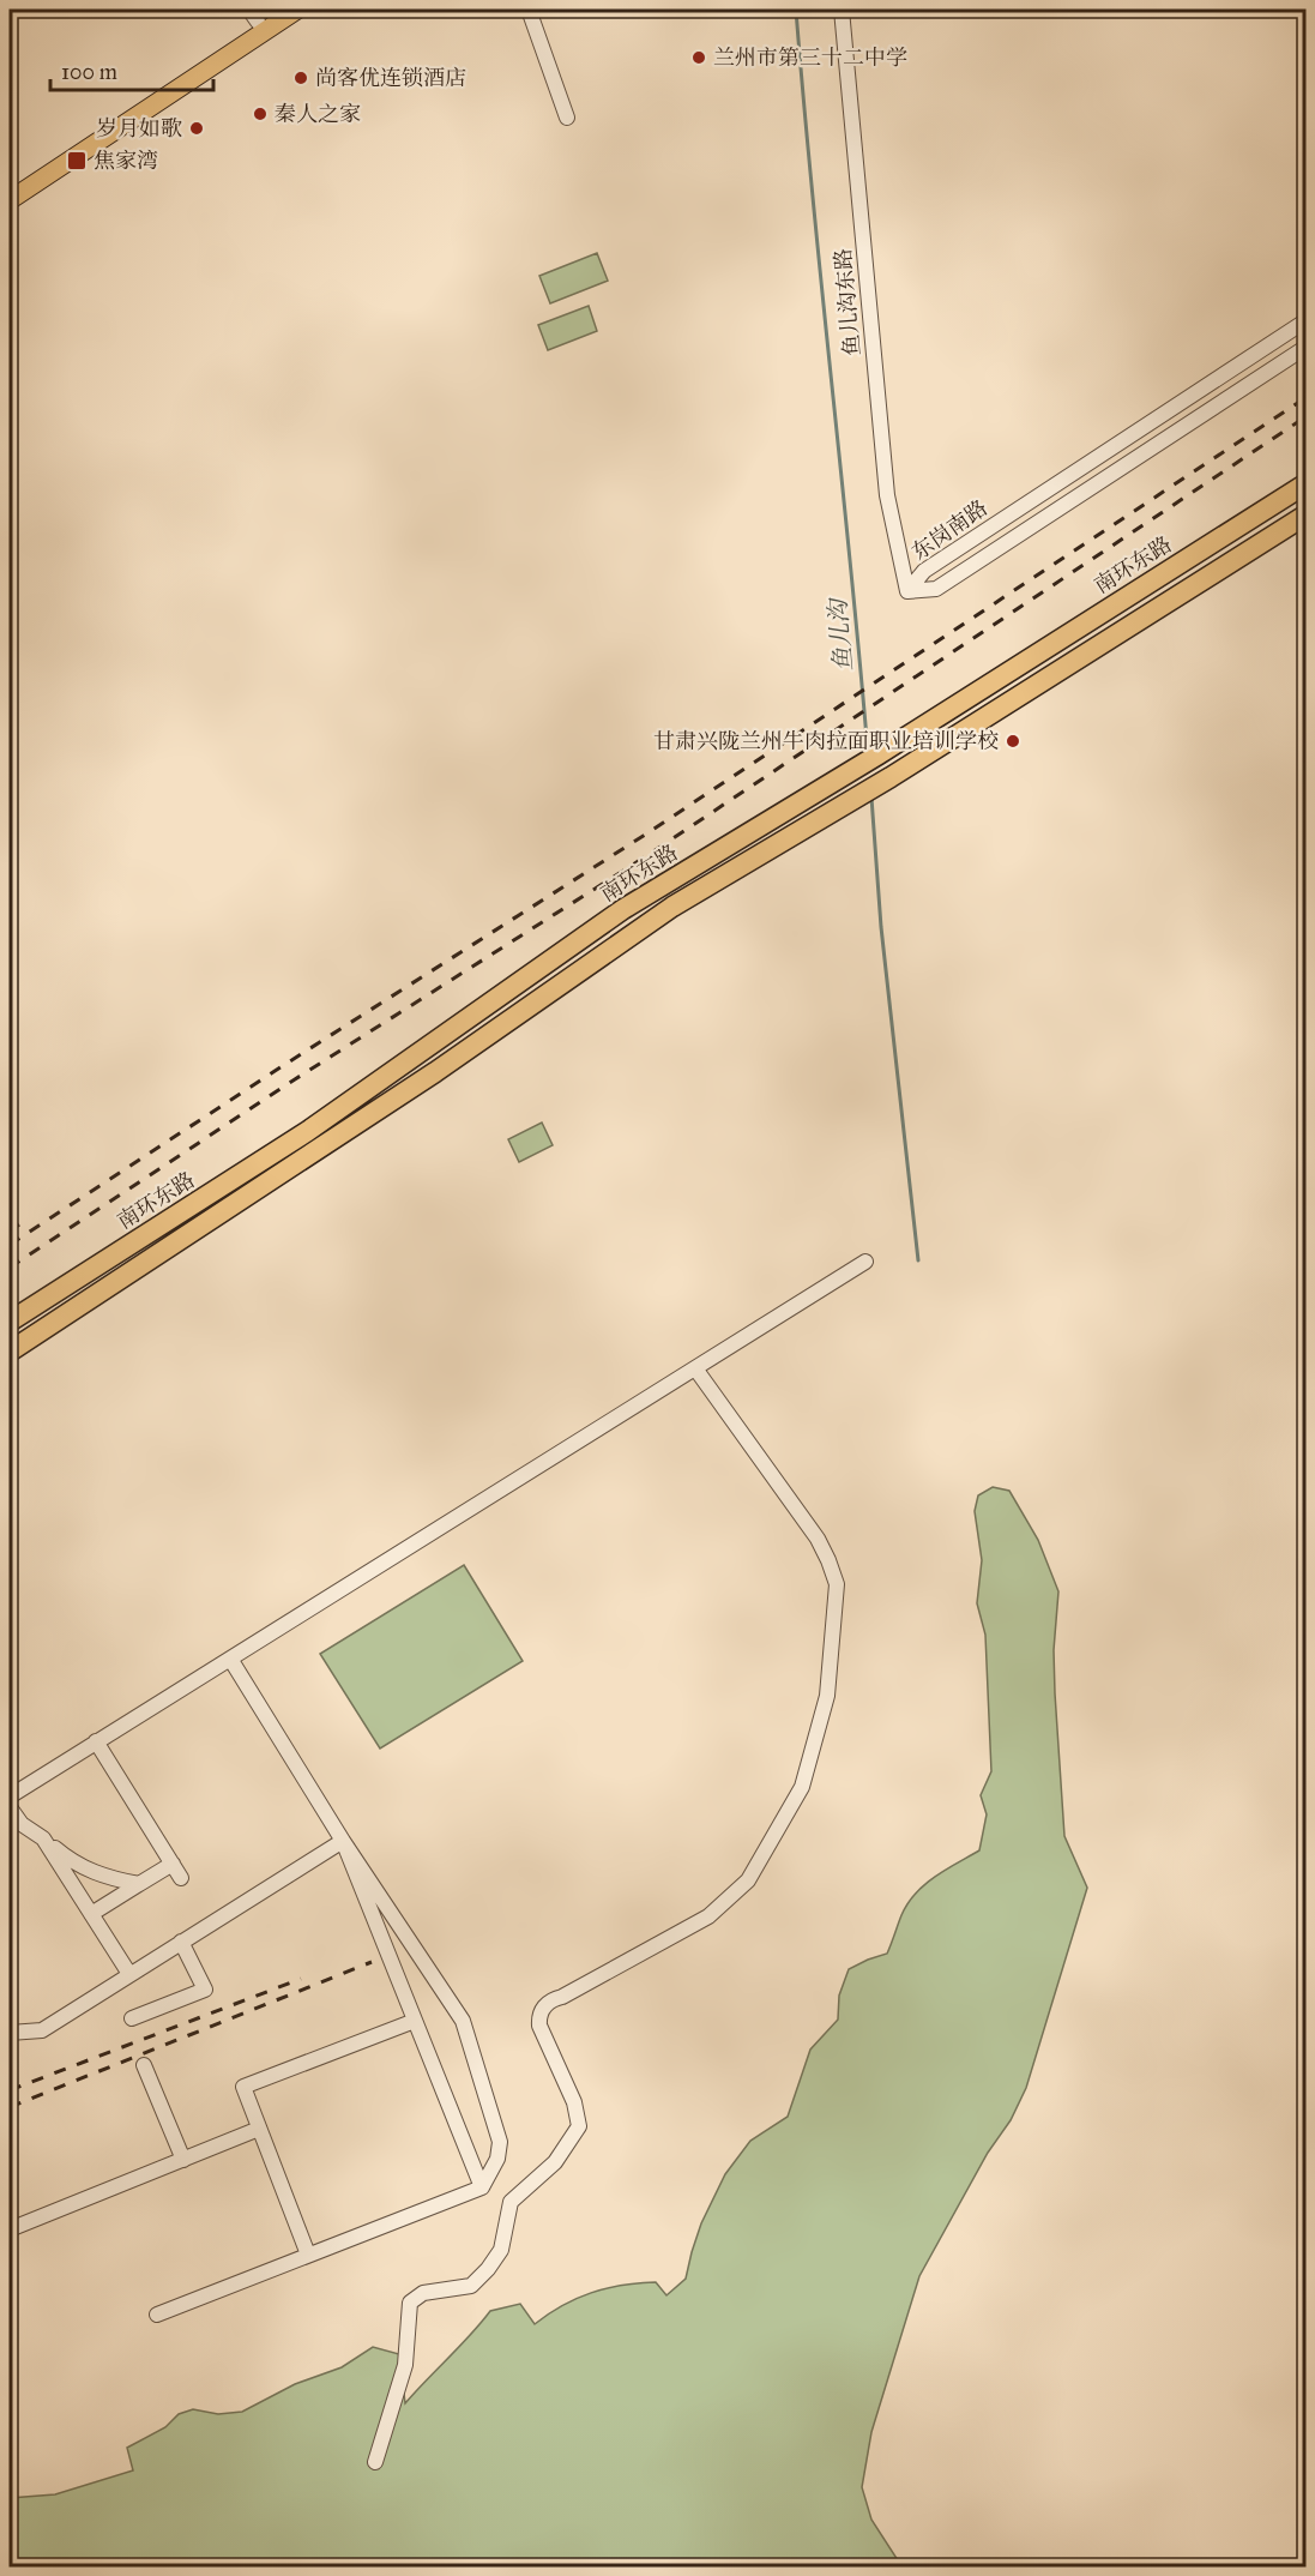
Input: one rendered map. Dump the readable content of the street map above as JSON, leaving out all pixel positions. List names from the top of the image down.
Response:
{
  "streets": {
    "highway": ["南环东路"],
    "street": ["鱼儿沟东路", "东岗南路"]
  },
  "crossings": [
    ["鱼儿沟东路", "东岗南路"]
  ],
  "water": ["鱼儿沟"],
  "places": {
    "other": [
      "兰州市第三十二中学",
      "尚客优连锁酒店",
      "秦人之家",
      "岁月如歌",
      "甘肃兴陇兰州牛肉拉面职业培训学校"
    ],
    "transit": ["焦家湾"]
  },
  "scale_bar": "100 m"
}
